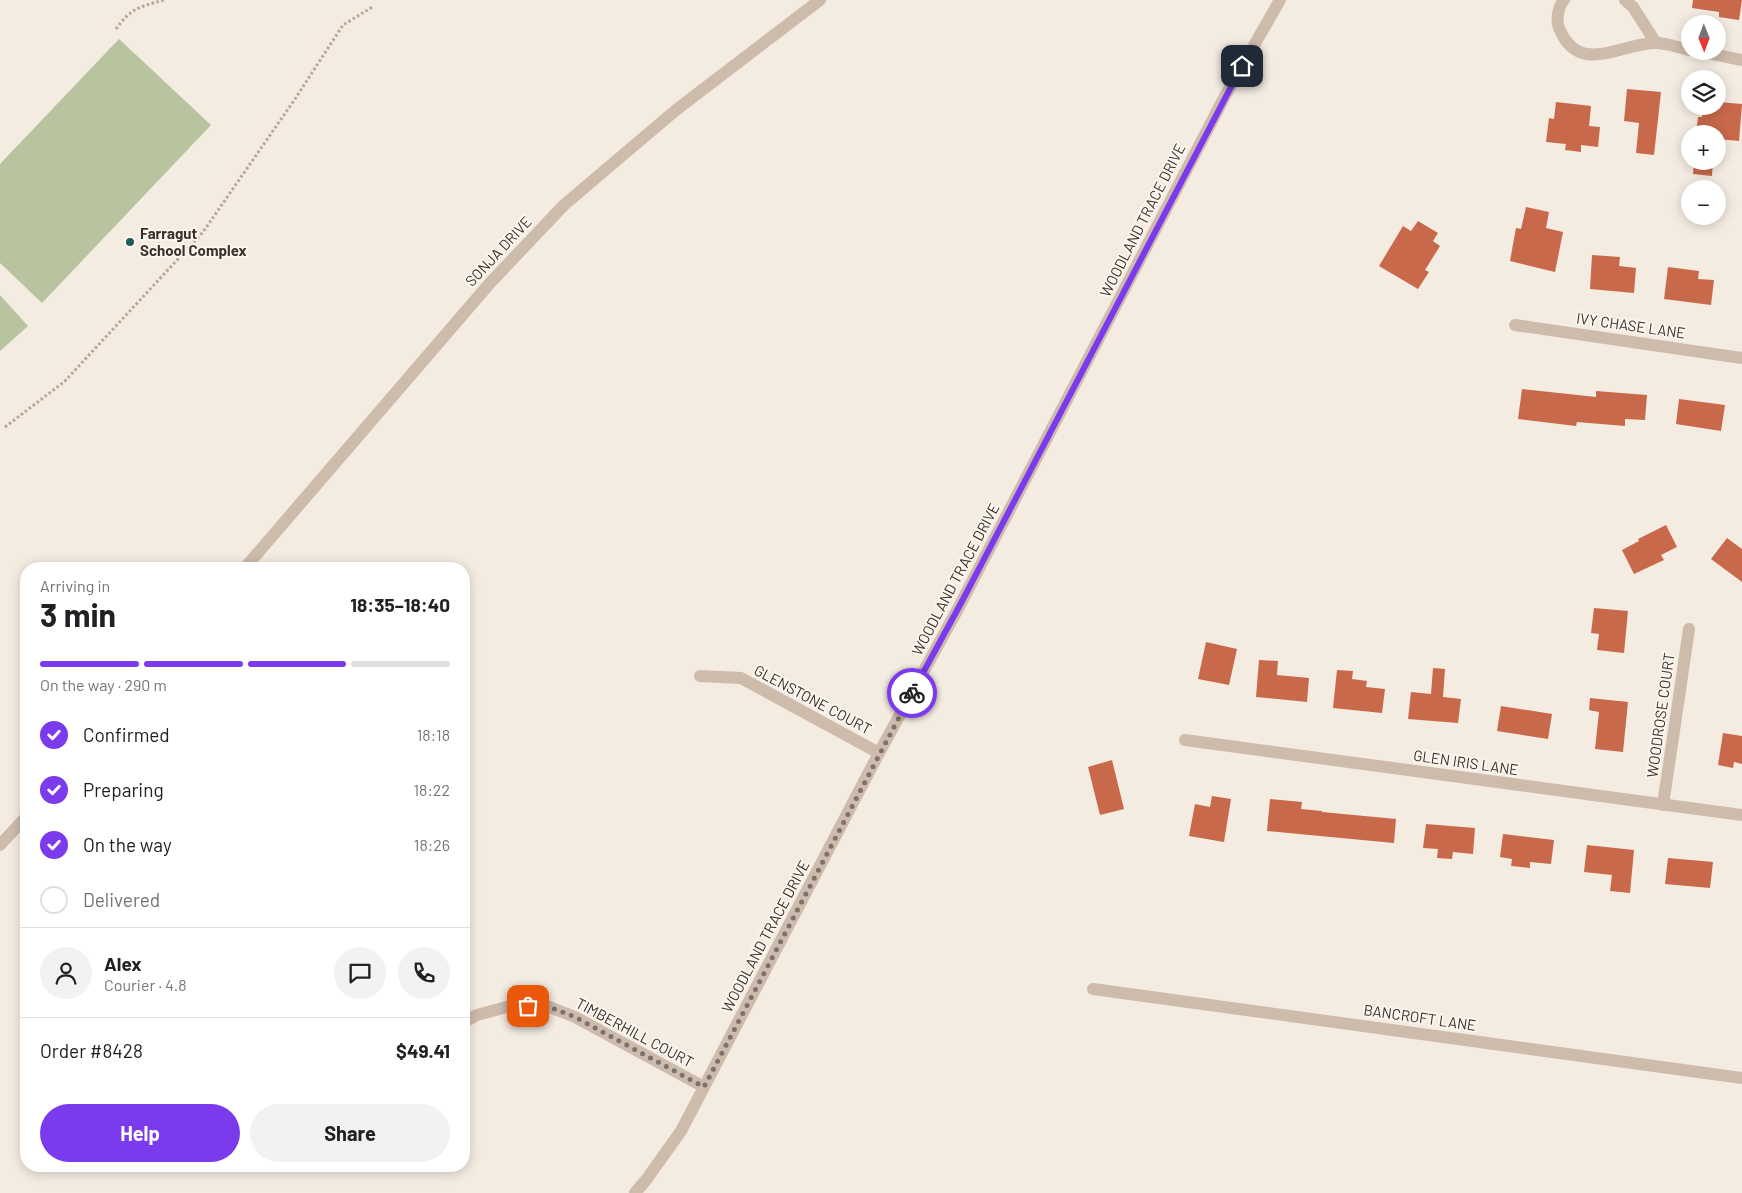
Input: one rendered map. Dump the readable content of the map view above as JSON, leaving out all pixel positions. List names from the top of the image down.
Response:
{
  "streets": {
    "street": [
      "WOODLAND TRACE DRIVE",
      "SONJA DRIVE",
      "IVY CHASE LANE",
      "GLENSTONE COURT",
      "WOODROSE COURT",
      "GLEN IRIS LANE",
      "BANCROFT LANE",
      "TIMBERHILL COURT"
    ]
  },
  "crossings": [
    ["WOODLAND TRACE DRIVE", "GLENSTONE COURT"],
    ["WOODLAND TRACE DRIVE", "TIMBERHILL COURT"],
    ["WOODROSE COURT", "GLEN IRIS LANE"]
  ],
  "places": ["Farragut School Complex"],
  "north": "bottom",
  "page": {
    "map_buttons": ["+", "−"],
    "heading": ["3 min", "Arriving in", "18:35–18:40"],
    "panel": [
      "Alex",
      "Courier · 4.8",
      "Order #8428",
      "$49.41"
    ],
    "bar": "On the way · 290 m",
    "list": [
      ["Confirmed", "18:18"],
      ["Preparing", "18:22"],
      ["On the way", "18:26"],
      "Delivered"
    ],
    "buttons": ["Help", "Share"]
  }
}
